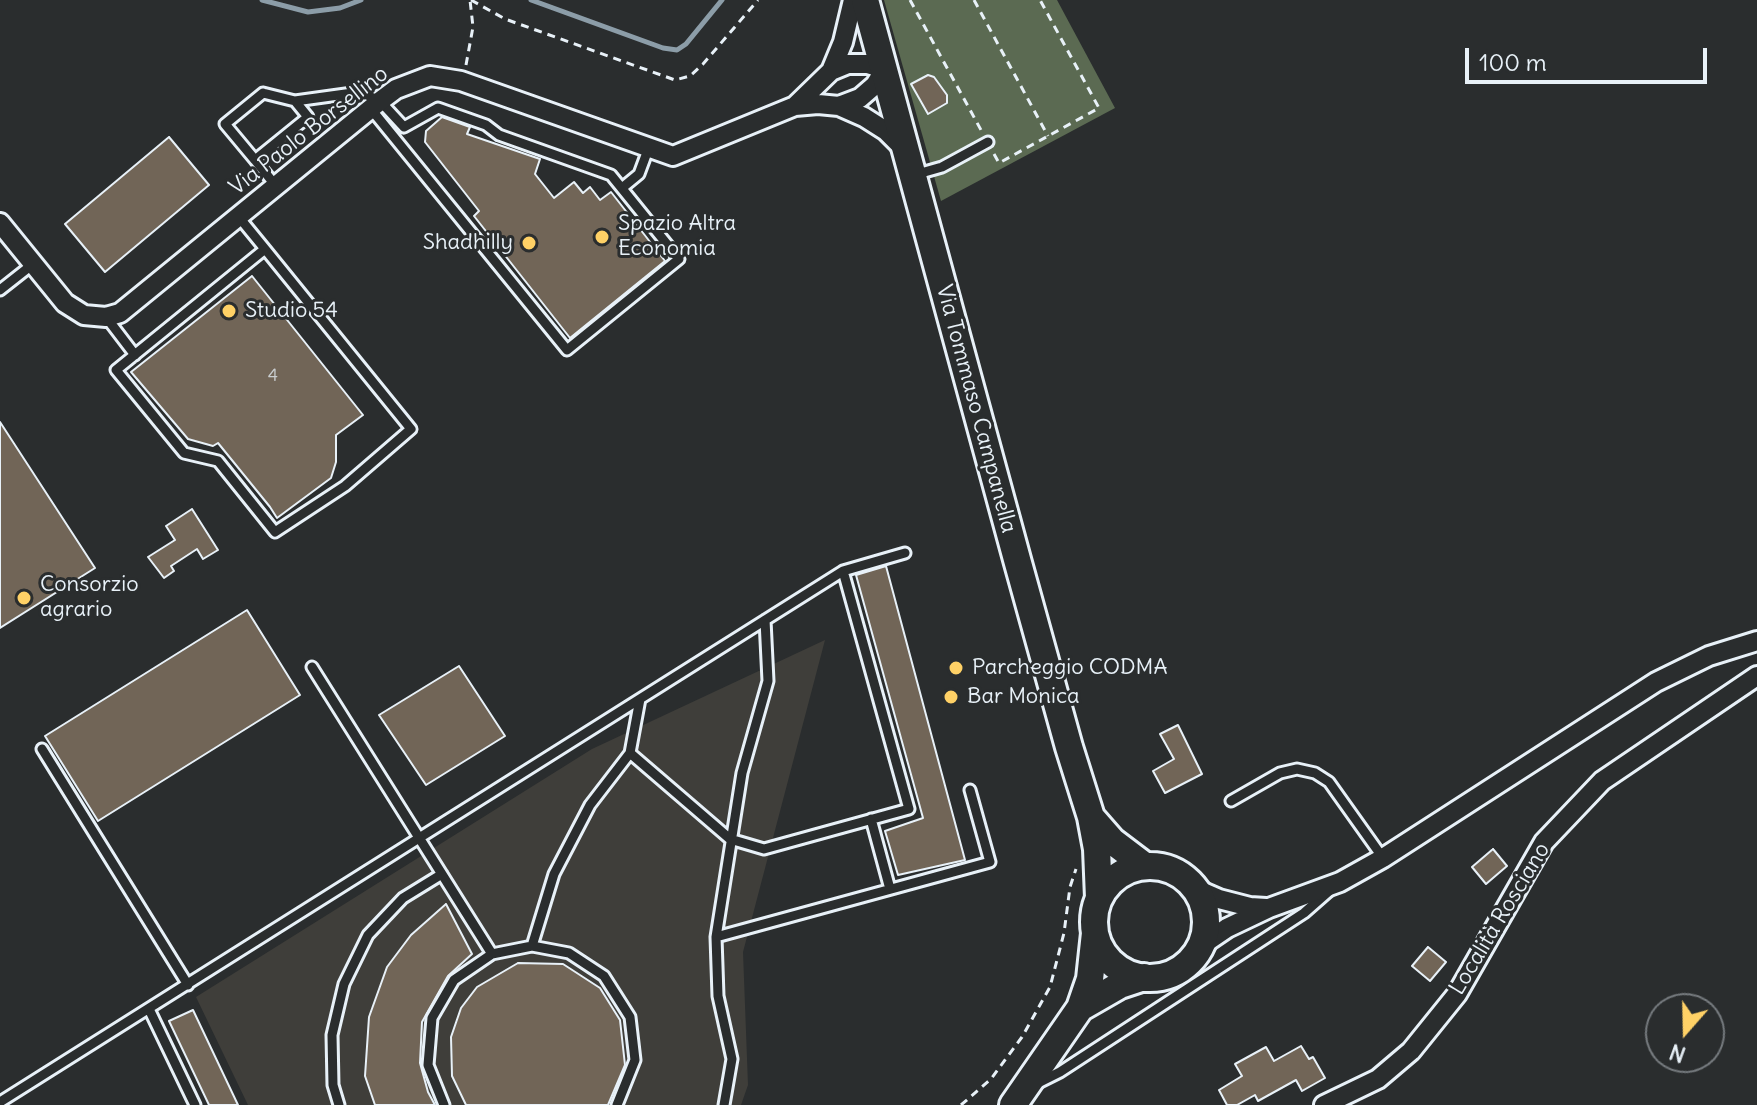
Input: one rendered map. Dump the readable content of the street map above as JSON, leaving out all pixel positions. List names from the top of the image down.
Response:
{
  "streets": {
    "main road": ["Via Tommaso Campanella"],
    "street": ["Via Paolo Borsellino", "Località Rosciano"]
  },
  "crossings": [
    ["Via Paolo Borsellino", "Via Tommaso Campanella"]
  ],
  "places": [
    "Spazio Altra Economia",
    "Shadhilly",
    "Studio 54",
    "Consorzio agrario",
    "Parcheggio CODMA",
    "Bar Monica"
  ],
  "house_numbers": ["4"],
  "scale_bar": "100 m",
  "north": "bottom"
}
